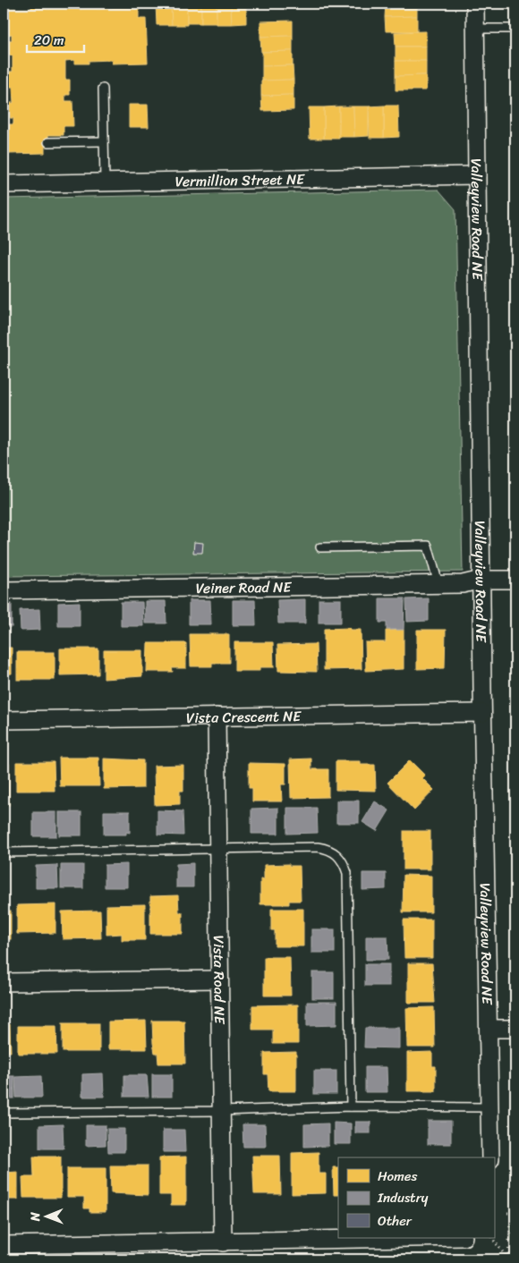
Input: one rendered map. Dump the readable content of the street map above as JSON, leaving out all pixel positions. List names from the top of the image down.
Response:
{
  "streets": {
    "street": [
      "Vermillion Street NE",
      "Valleyview Road NE",
      "Veiner Road NE",
      "Vista Crescent NE",
      "Vista Road NE"
    ]
  },
  "crossings": [
    ["Vermillion Street NE", "Valleyview Road NE"],
    ["Valleyview Road NE", "Veiner Road NE"],
    ["Valleyview Road NE", "Vista Crescent NE"],
    ["Vista Crescent NE", "Vista Road NE"]
  ],
  "legend": ["Homes", "Industry", "Other"],
  "scale_bar": "20 m",
  "north": "left"
}
